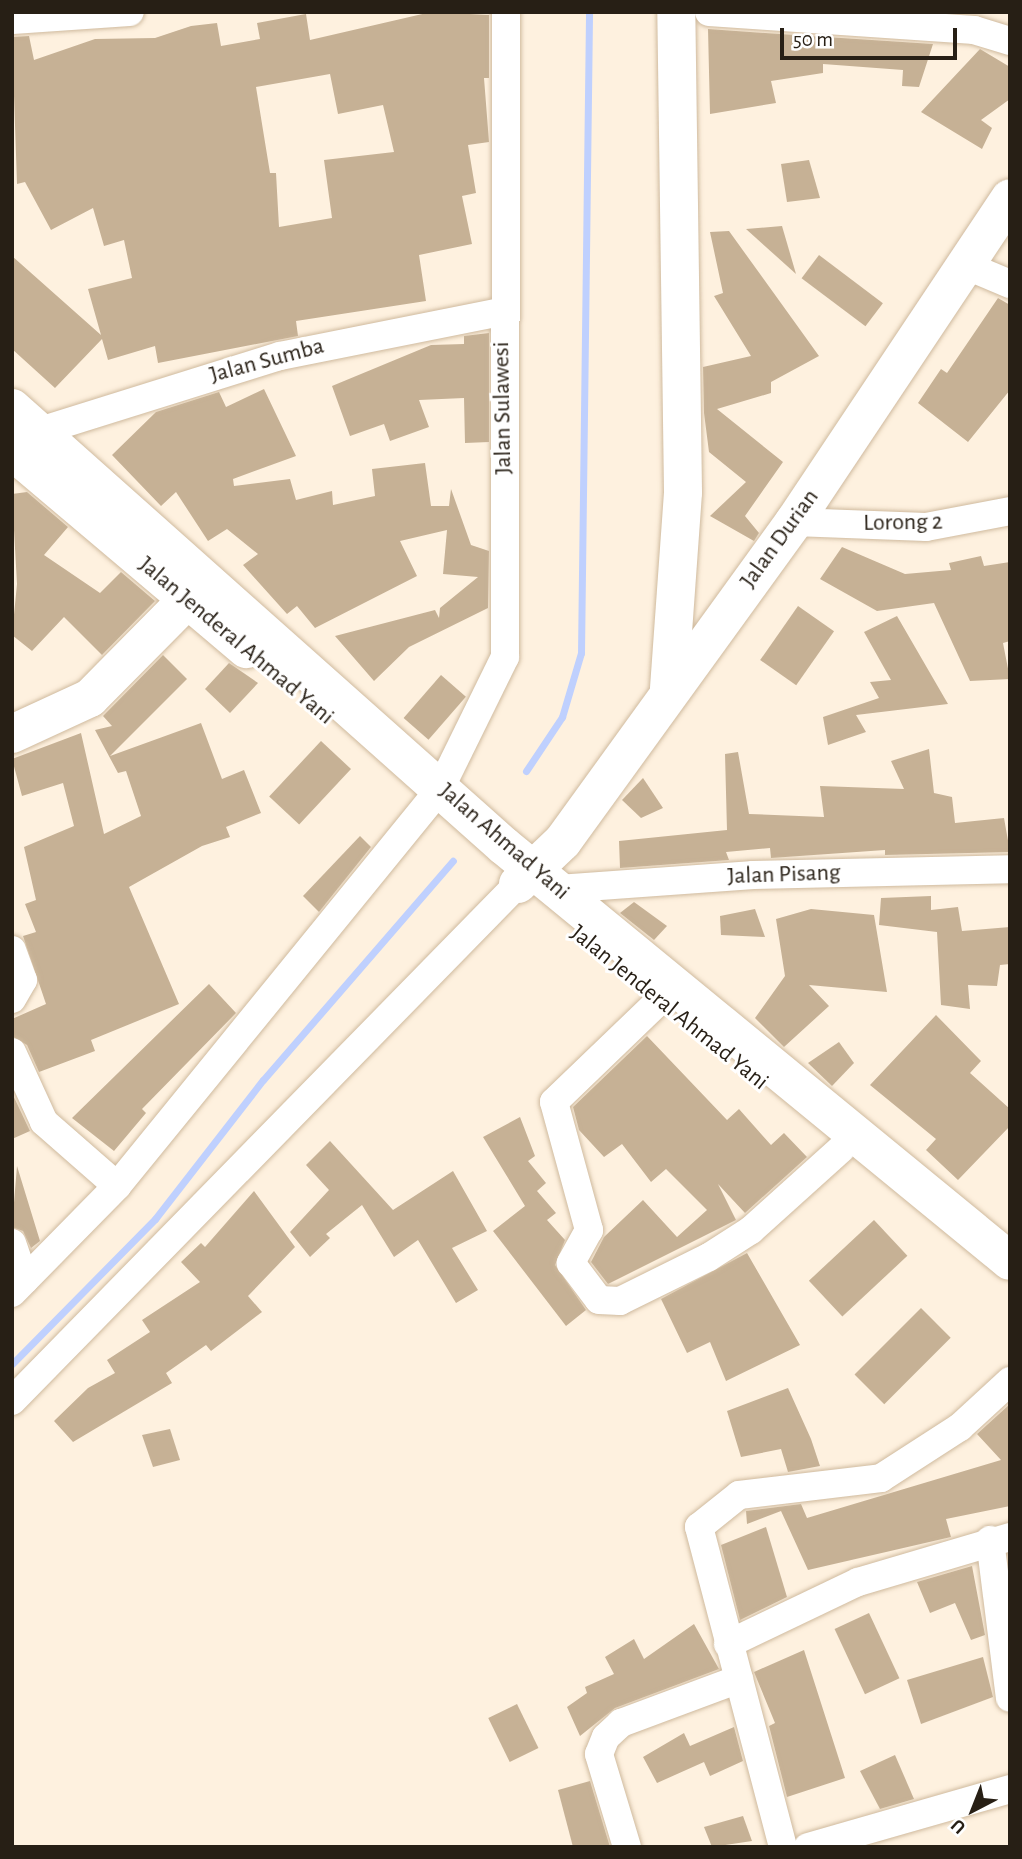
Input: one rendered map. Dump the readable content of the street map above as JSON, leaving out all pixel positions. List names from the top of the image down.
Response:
{
  "streets": {
    "main road": ["Jalan Durian", "Jalan Jenderal Ahmad Yani", "Jalan Ahmad Yani"],
    "street": [
      "Jalan Sumba",
      "Jalan Sulawesi",
      "Lorong 2",
      "Jalan Pisang"
    ]
  },
  "crossings": [
    ["Jalan Sumba", "Jalan Sulawesi"],
    ["Jalan Sumba", "Jalan Jenderal Ahmad Yani"],
    ["Jalan Sumba", "Jalan Ahmad Yani"],
    ["Jalan Sulawesi", "Jalan Jenderal Ahmad Yani"],
    ["Jalan Sulawesi", "Jalan Ahmad Yani"],
    ["Lorong 2", "Jalan Durian"],
    ["Jalan Durian", "Jalan Jenderal Ahmad Yani"],
    ["Jalan Durian", "Jalan Ahmad Yani"],
    ["Jalan Durian", "Jalan Pisang"],
    ["Jalan Jenderal Ahmad Yani", "Jalan Ahmad Yani"],
    ["Jalan Jenderal Ahmad Yani", "Jalan Pisang"],
    ["Jalan Ahmad Yani", "Jalan Pisang"]
  ],
  "scale_bar": "50 m",
  "north": "bottom left"
}
